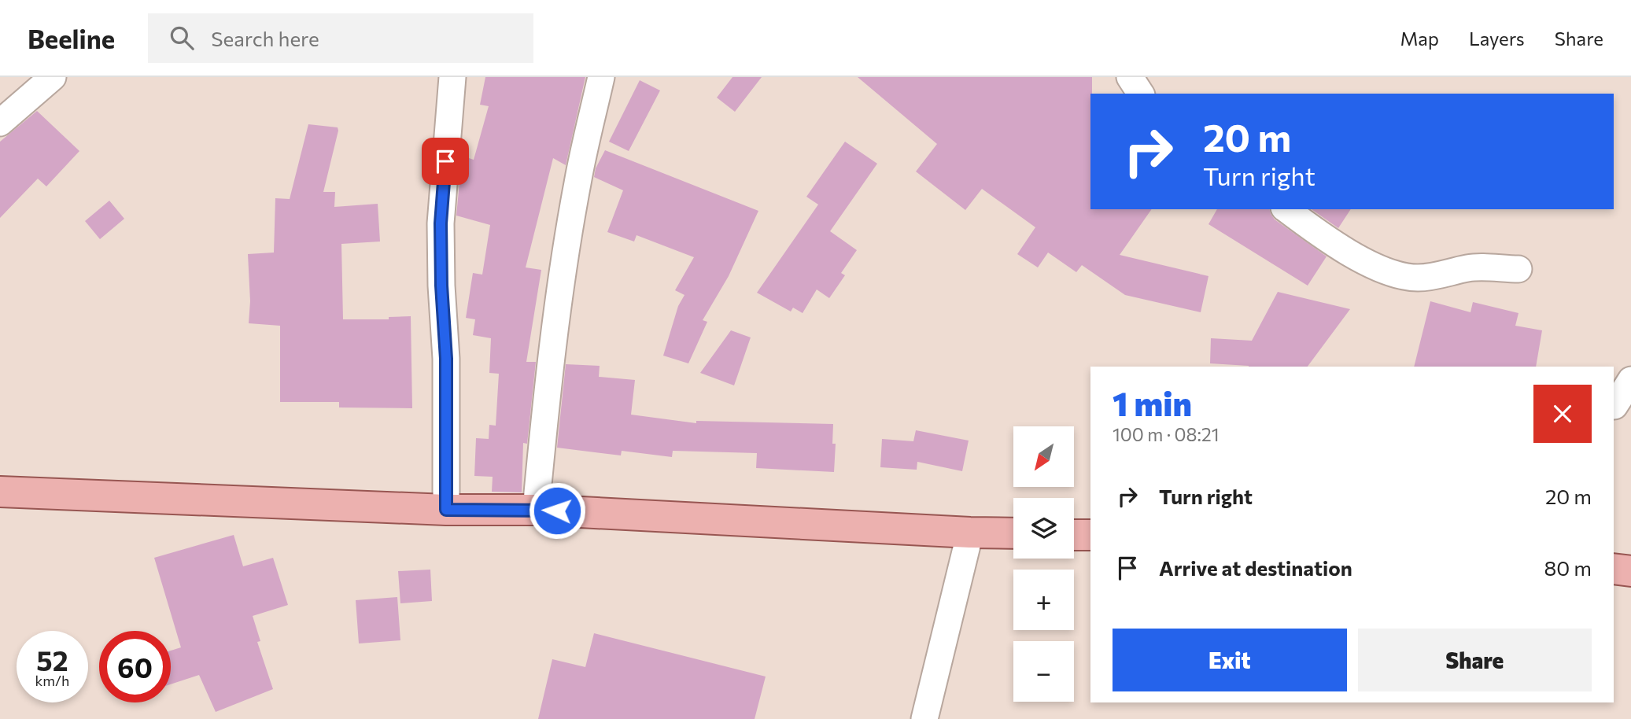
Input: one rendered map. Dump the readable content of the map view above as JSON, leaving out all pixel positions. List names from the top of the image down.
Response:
{
  "north": "bottom left",
  "page": {
    "header": "Beeline",
    "search": "Search here",
    "nav": ["Map", "Layers", "Share"],
    "turn": ["20 m", "Turn right"],
    "heading": ["1 min", "100 m · 08:21"],
    "map_buttons": ["+", "−"],
    "list": [
      {
        "name": "Turn right",
        "value": "20 m"
      },
      {
        "name": "Arrive at destination",
        "value": "80 m"
      }
    ],
    "buttons": ["Exit", "Share"],
    "speed": "52 km/h",
    "limit": "60"
  }
}
